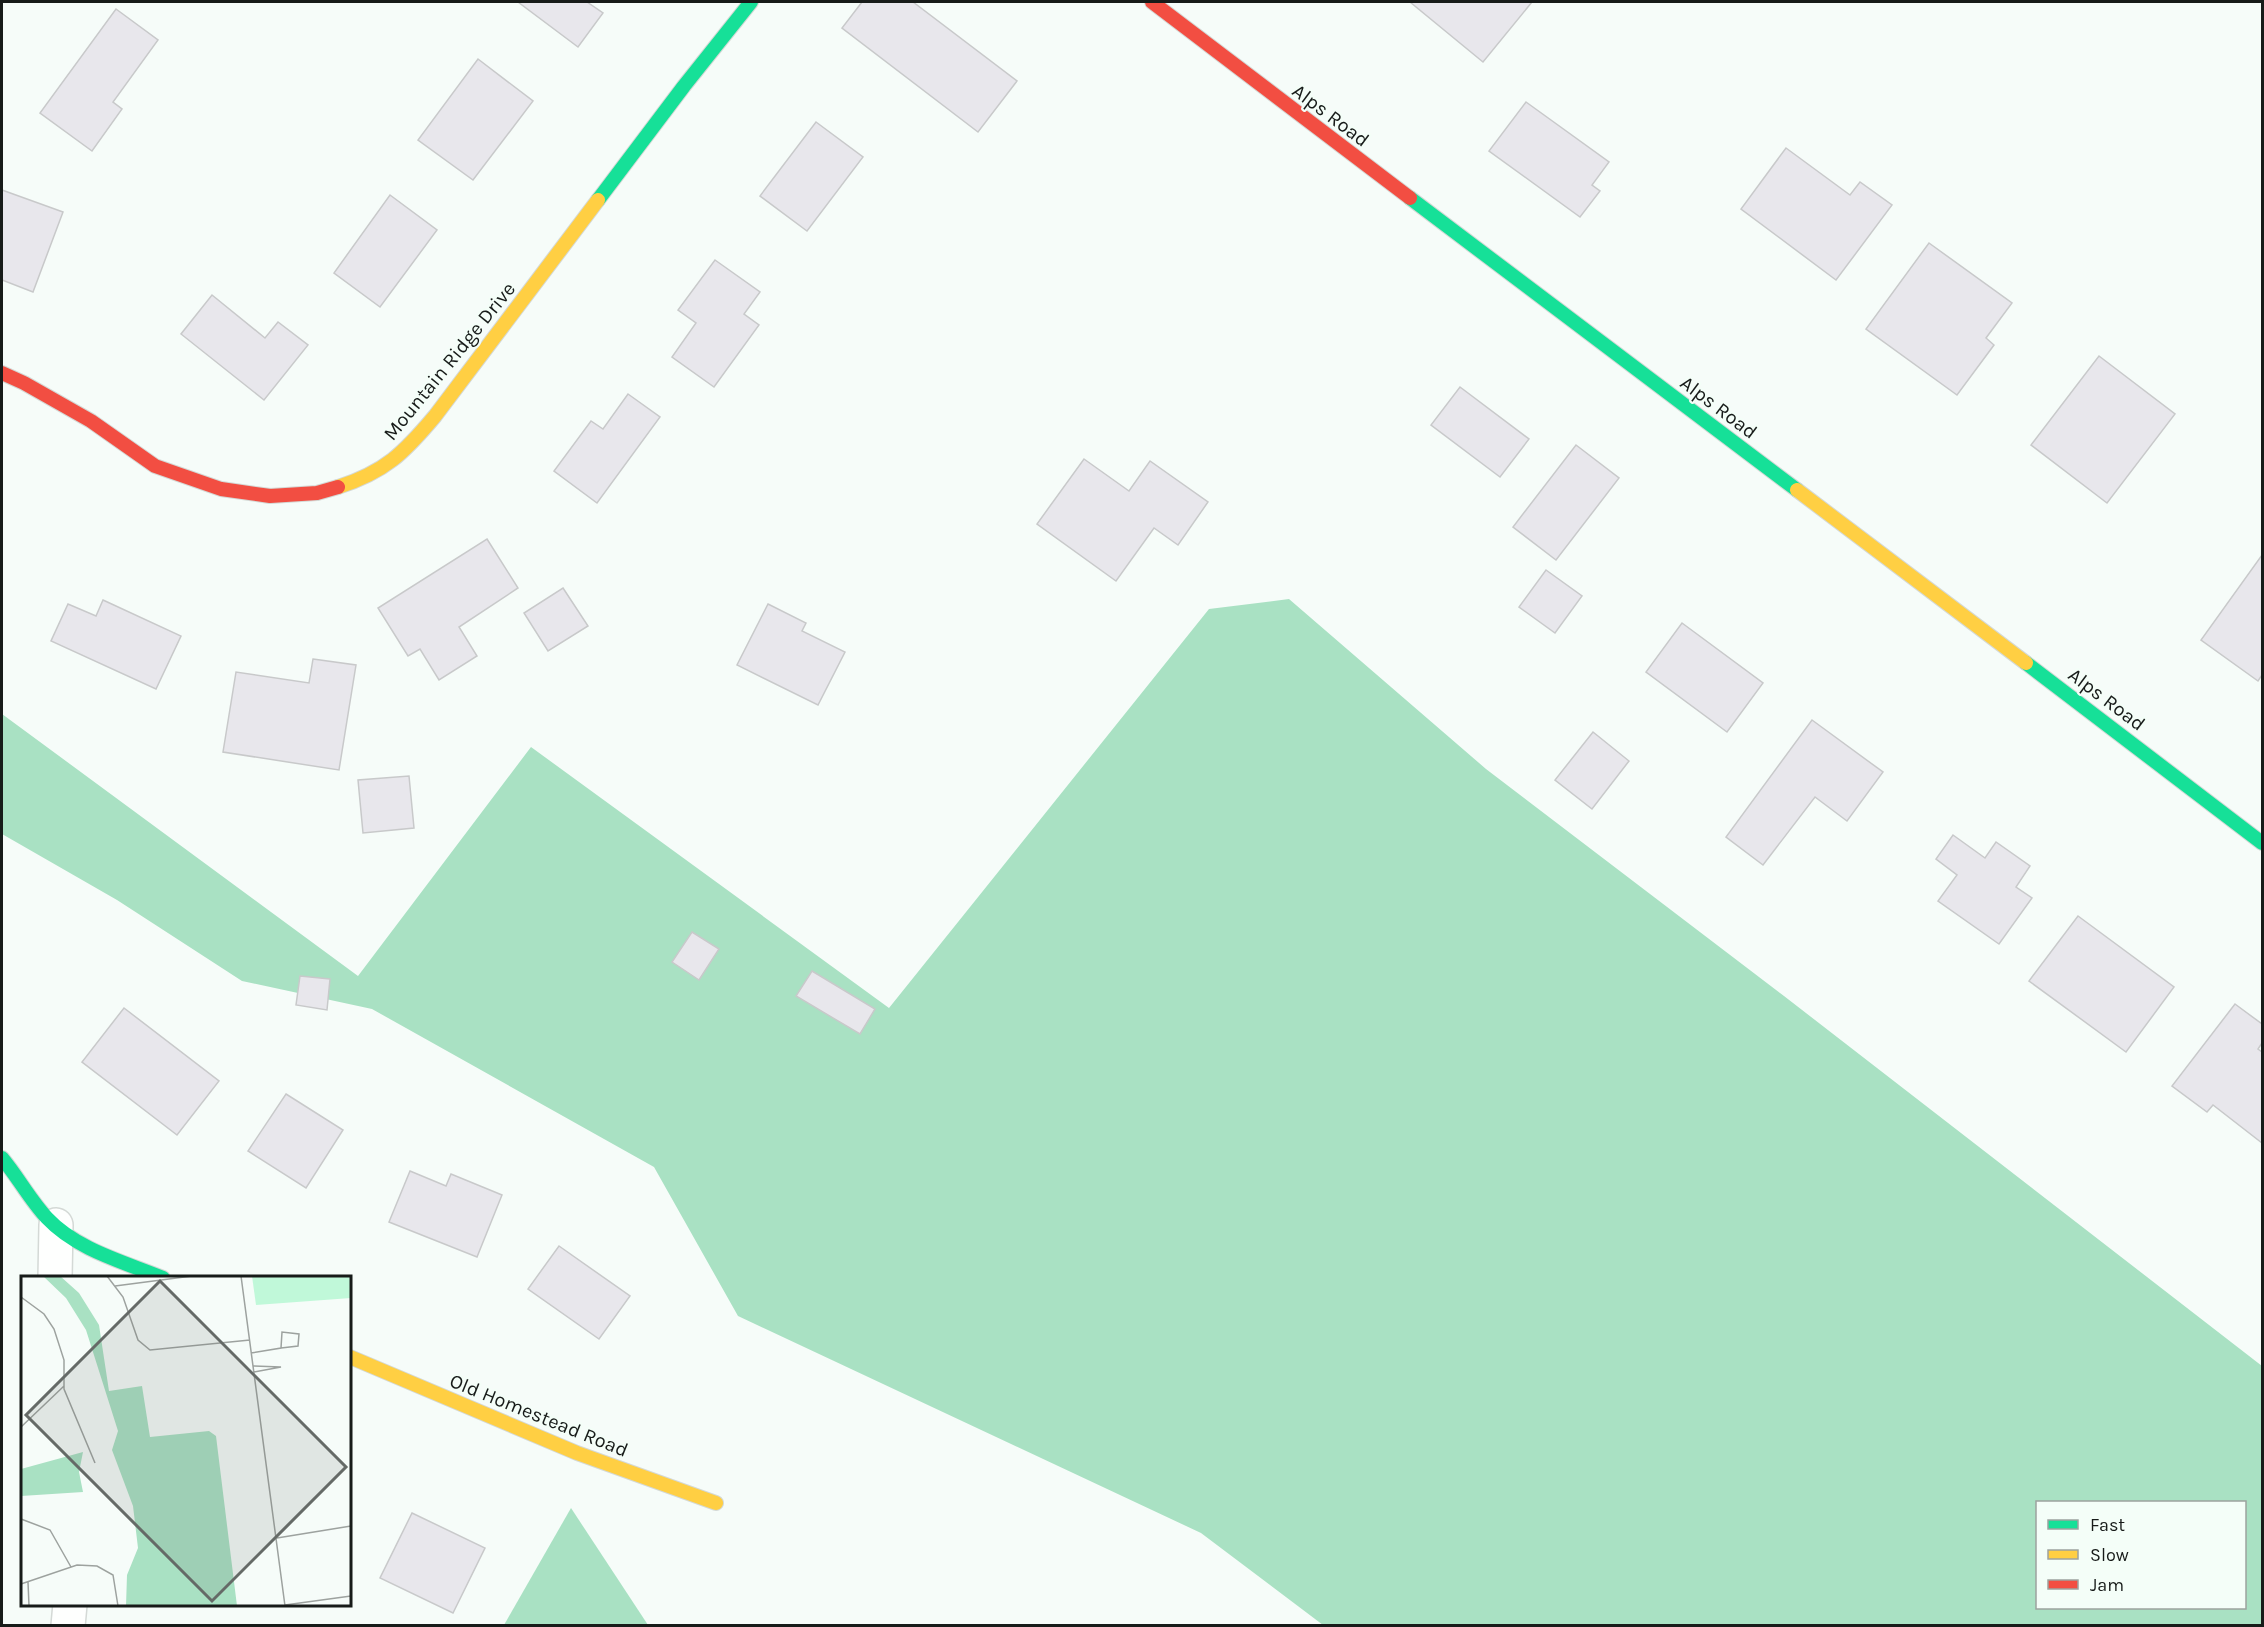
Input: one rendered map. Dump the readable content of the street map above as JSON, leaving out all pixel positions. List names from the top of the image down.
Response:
{
  "streets": {
    "street": ["Alps Road", "Mountain Ridge Drive", "Old Homestead Road"]
  },
  "legend": ["Fast", "Slow", "Jam"]
}
